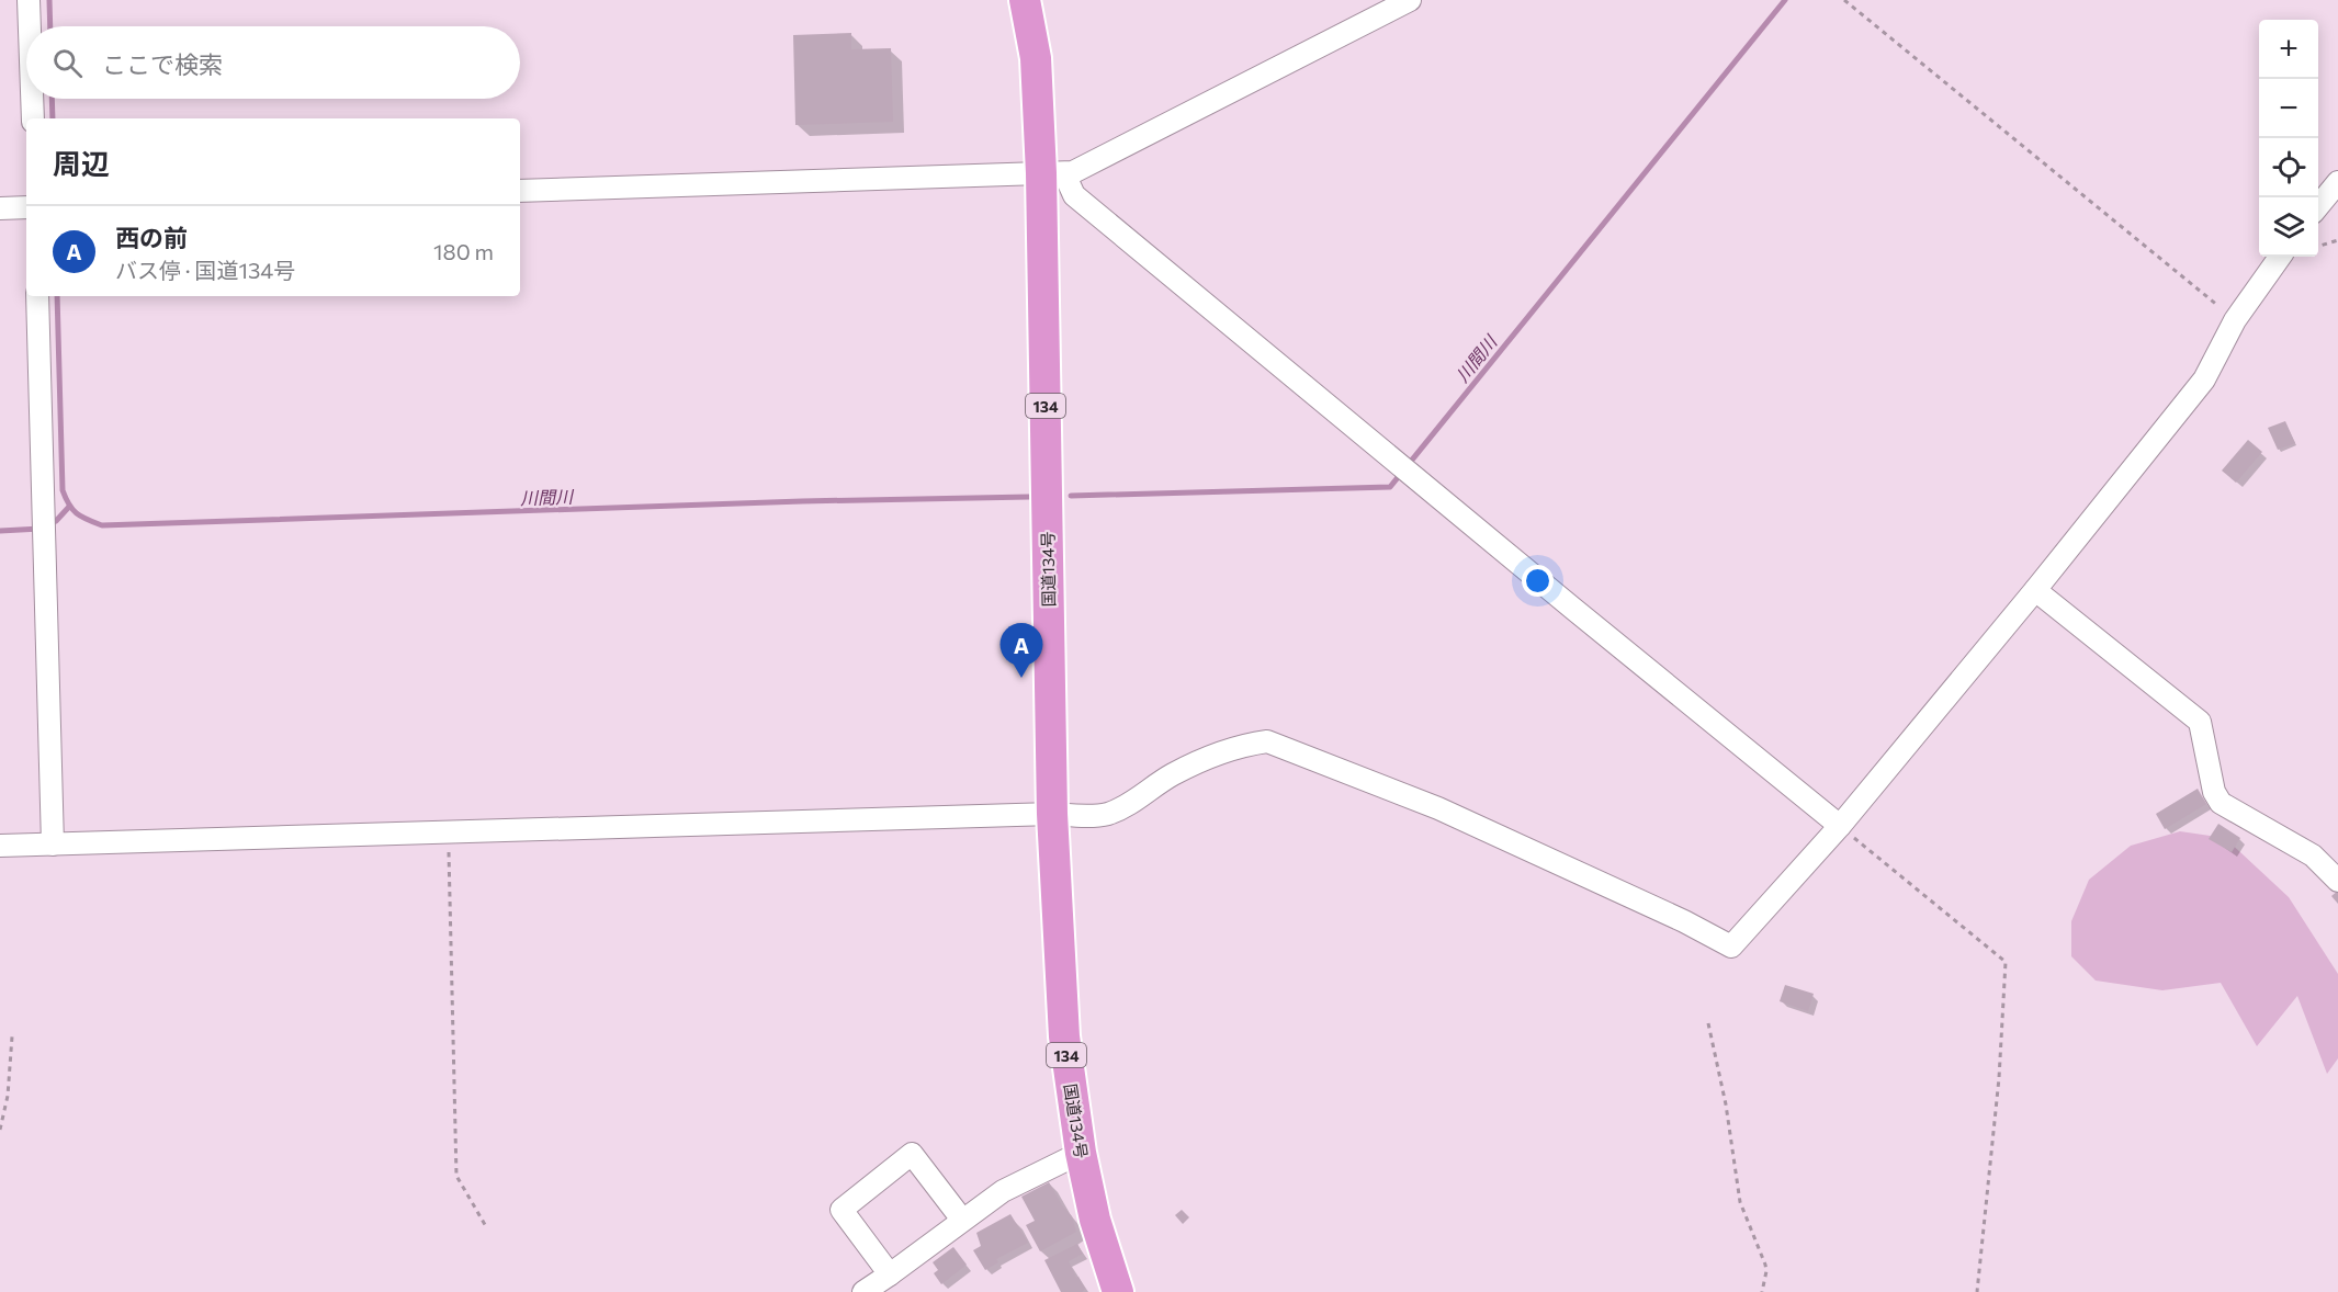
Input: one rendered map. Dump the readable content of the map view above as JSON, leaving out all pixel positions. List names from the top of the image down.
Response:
{
  "streets": {
    "highway": ["134", "国道134号"]
  },
  "water": ["川間川"],
  "page": {
    "map_buttons": ["+", "−"],
    "search": "ここで検索",
    "heading": "周辺",
    "list": [
      {
        "mark": "A",
        "name": "西の前",
        "note": "バス停 · 国道134号",
        "value": "180 m"
      }
    ],
    "pins": "A"
  }
}
